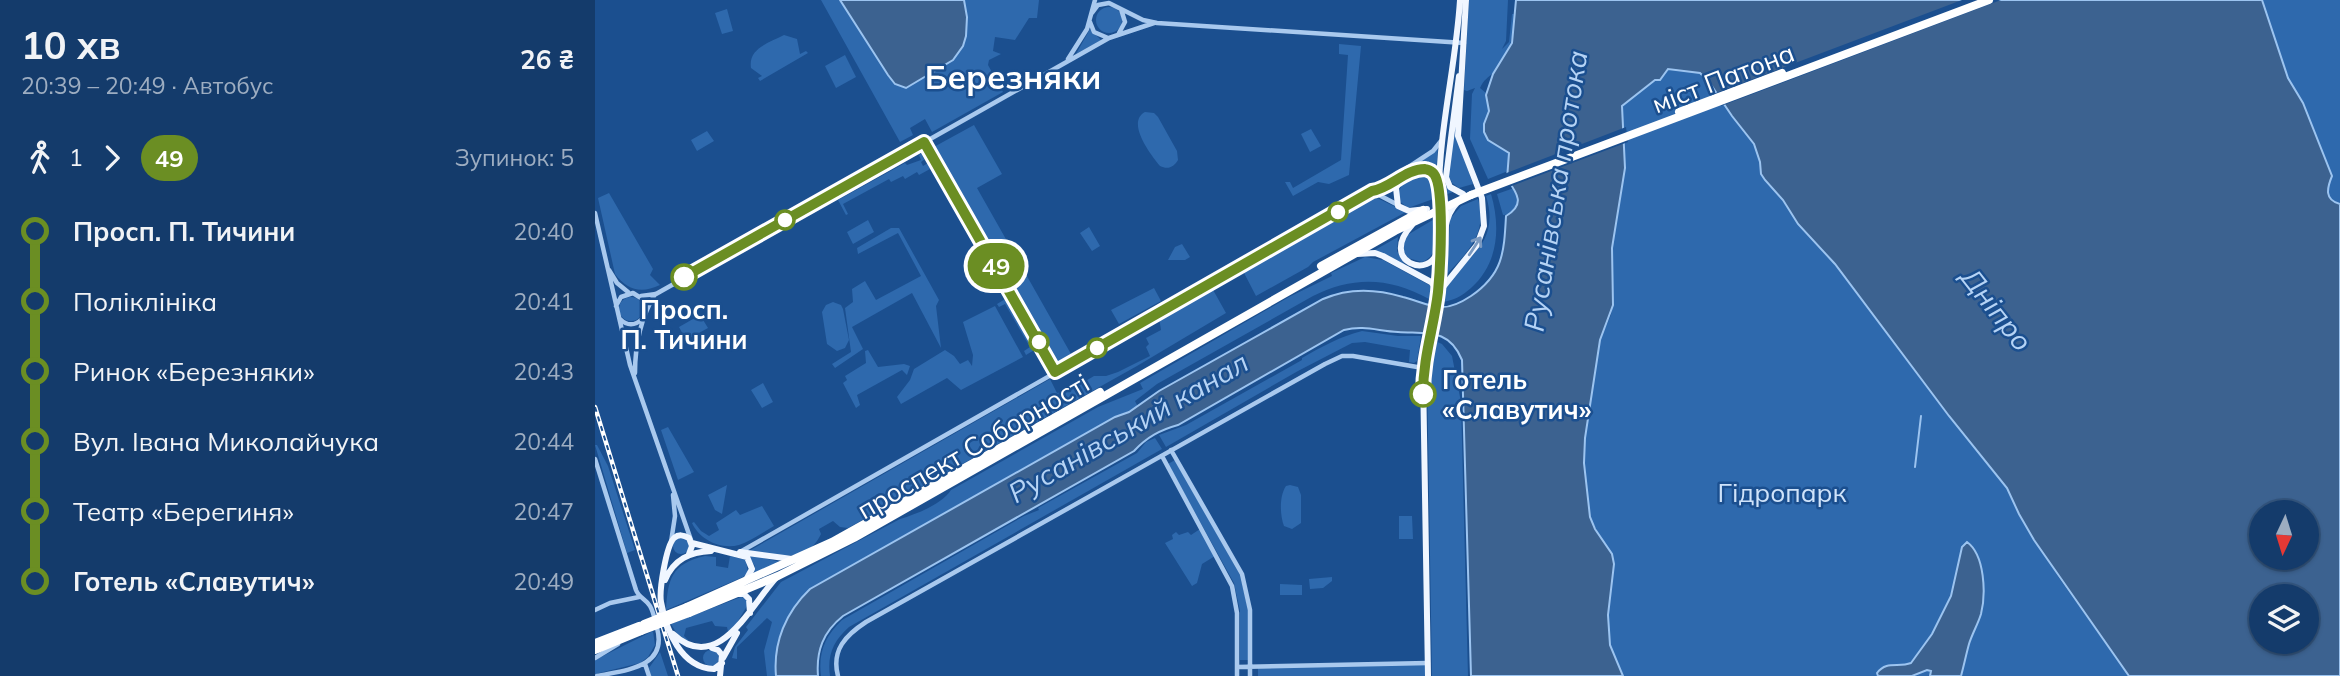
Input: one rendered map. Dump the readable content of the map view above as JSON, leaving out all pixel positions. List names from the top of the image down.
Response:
{
  "streets": {
    "highway": ["міст Патона", "проспект Соборності"]
  },
  "crossings": [
    ["міст Патона", "проспект Соборності"]
  ],
  "districts": ["Березняки"],
  "water": ["Русанівська протока", "Дніпро", "Русанівський канал"],
  "parks": ["Гідропарк"],
  "places": ["Просп. П. Тичини", "Готель «Славутич»"],
  "lines": ["bus line 49"],
  "north": "bottom",
  "page": {
    "heading": ["10 хв", "20:39 – 20:49 · Автобус", "26 ₴"],
    "on_map": "49",
    "legs": ["1", "49", "Зупинок: 5"],
    "list": [
      {
        "name": "Просп. П. Тичини",
        "value": "20:40"
      },
      {
        "name": "Поліклініка",
        "value": "20:41"
      },
      {
        "name": "Ринок «Березняки»",
        "value": "20:43"
      },
      {
        "name": "Вул. Івана Миколайчука",
        "value": "20:44"
      },
      {
        "name": "Театр «Берегиня»",
        "value": "20:47"
      },
      {
        "name": "Готель «Славутич»",
        "value": "20:49"
      }
    ]
  }
}
